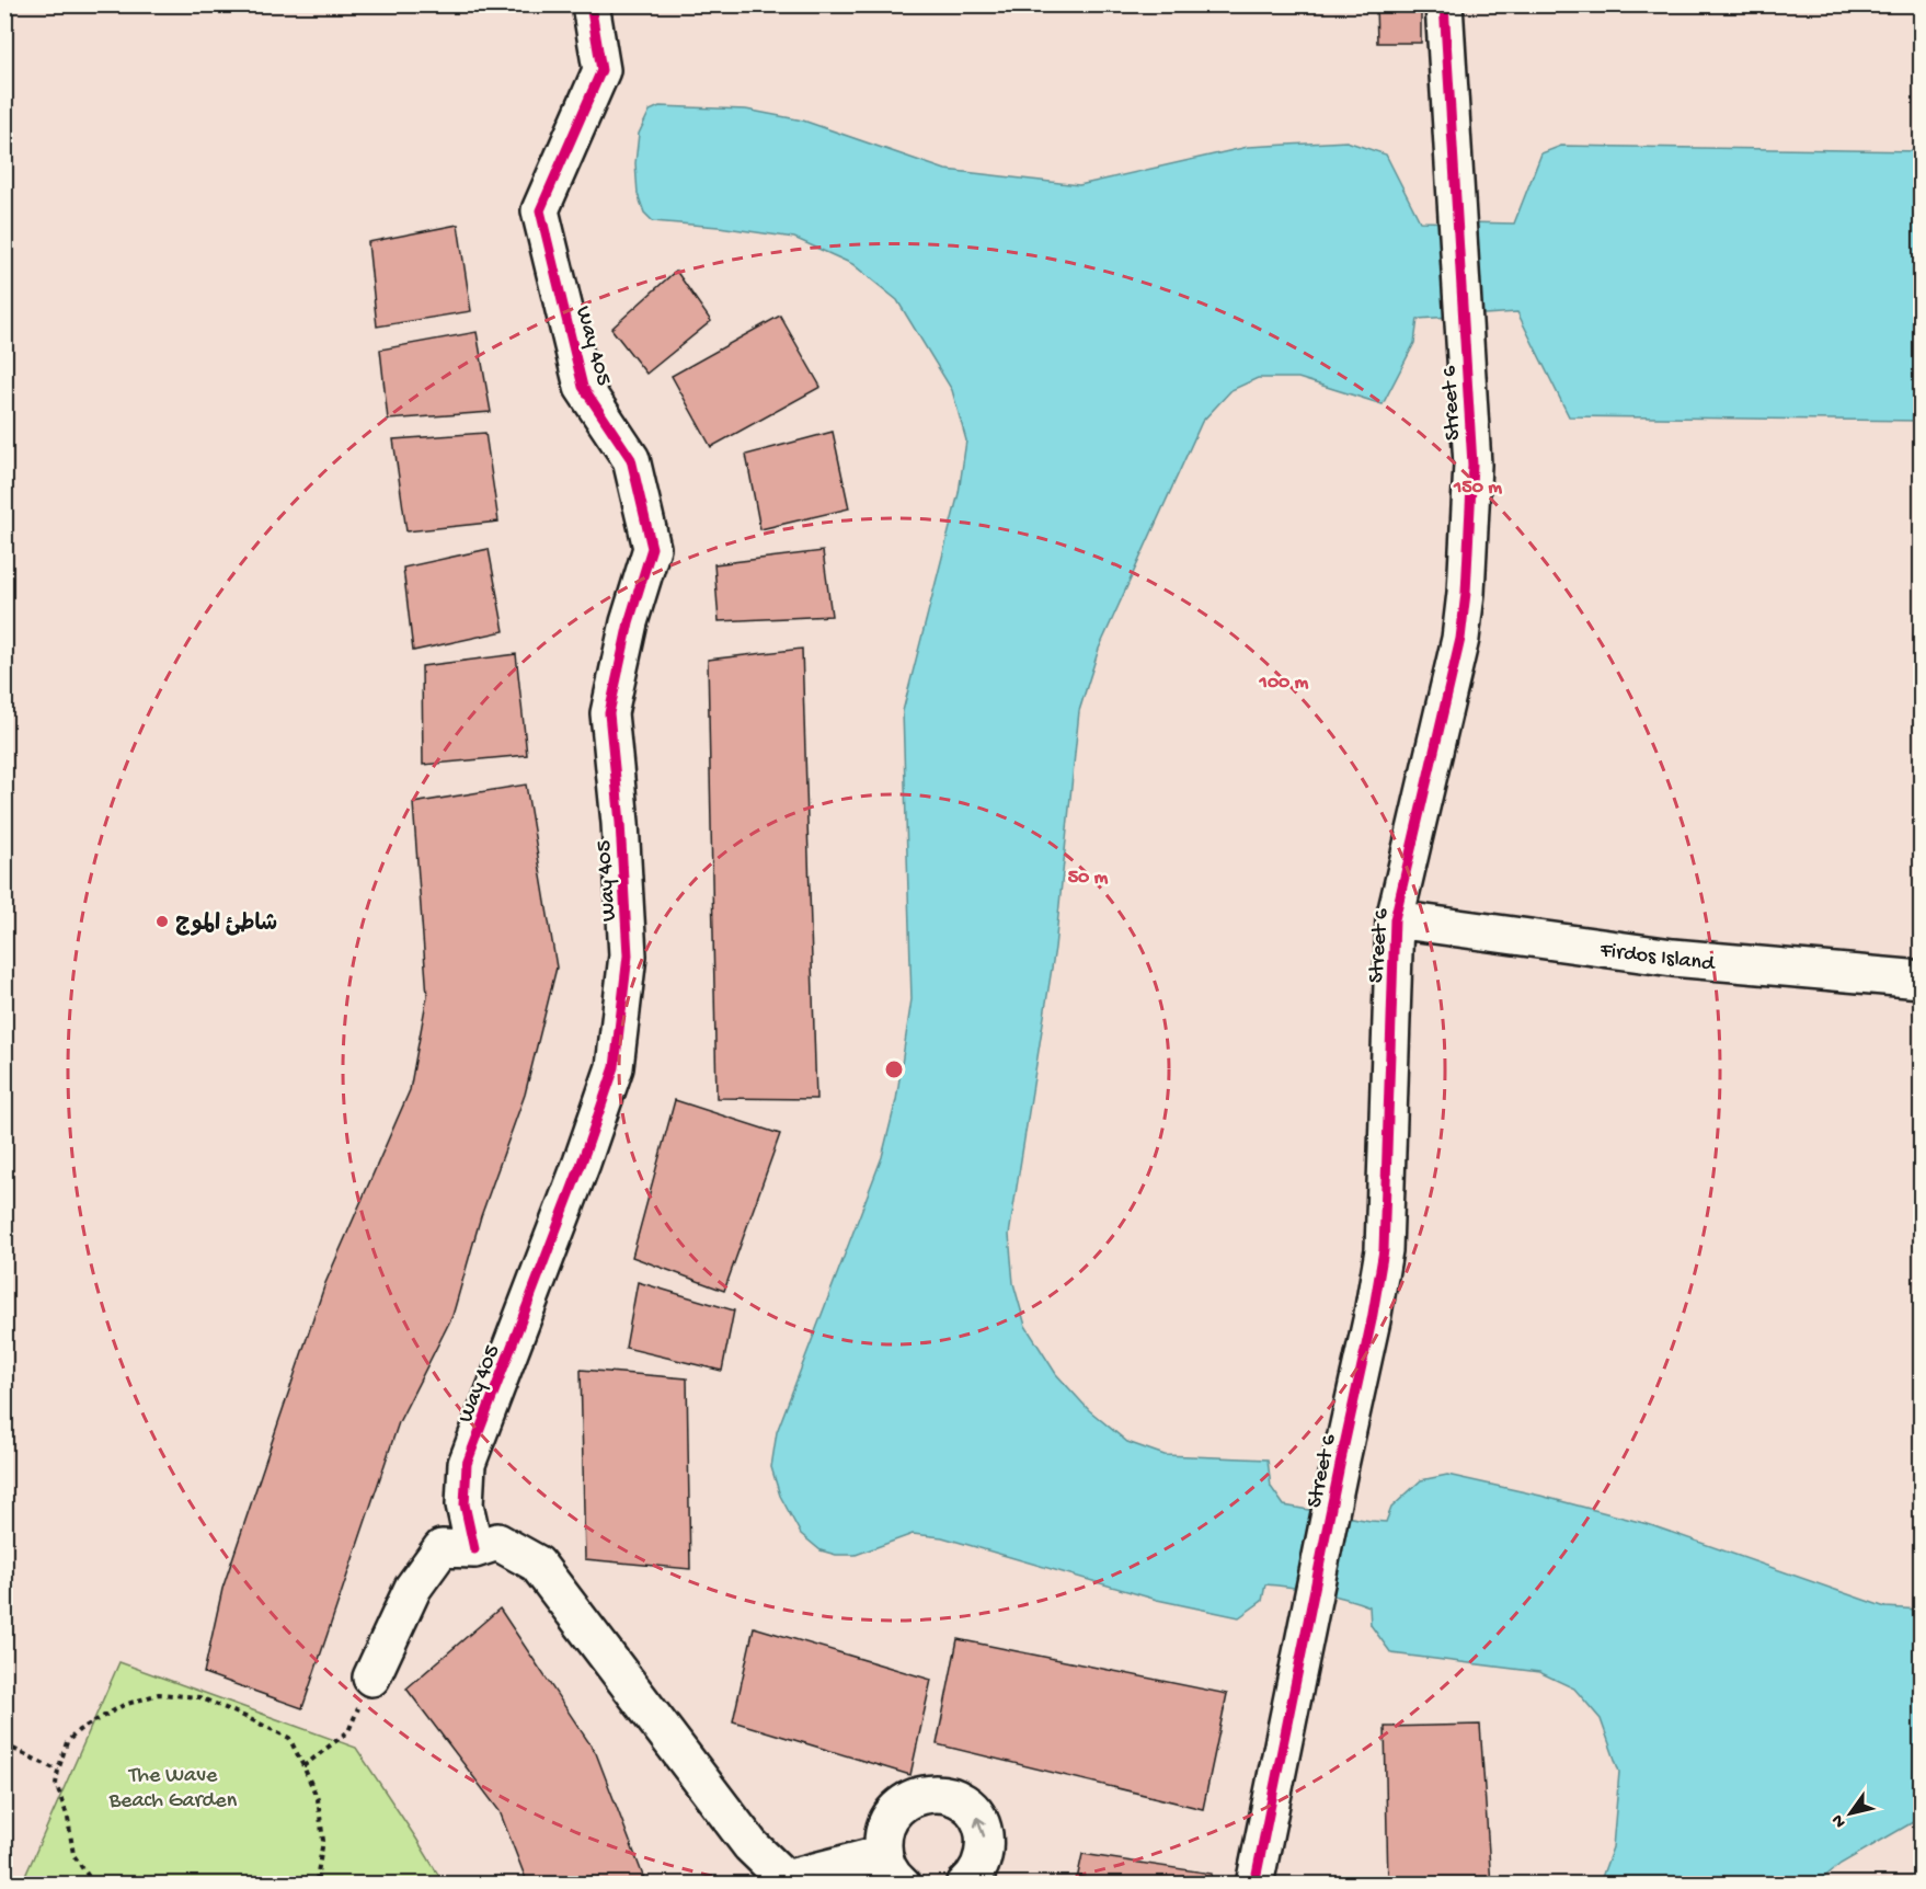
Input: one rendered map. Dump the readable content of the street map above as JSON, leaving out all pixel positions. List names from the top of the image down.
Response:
{
  "streets": {
    "street": ["Way 405", "Street 6", "Firdos Island"]
  },
  "crossings": [
    ["Street 6", "Firdos Island"]
  ],
  "parks": ["The Wave Beach Garden"],
  "places": ["شاطئ الموج"],
  "north": "bottom left",
  "rings": ["150 m", "100 m", "50 m"]
}
